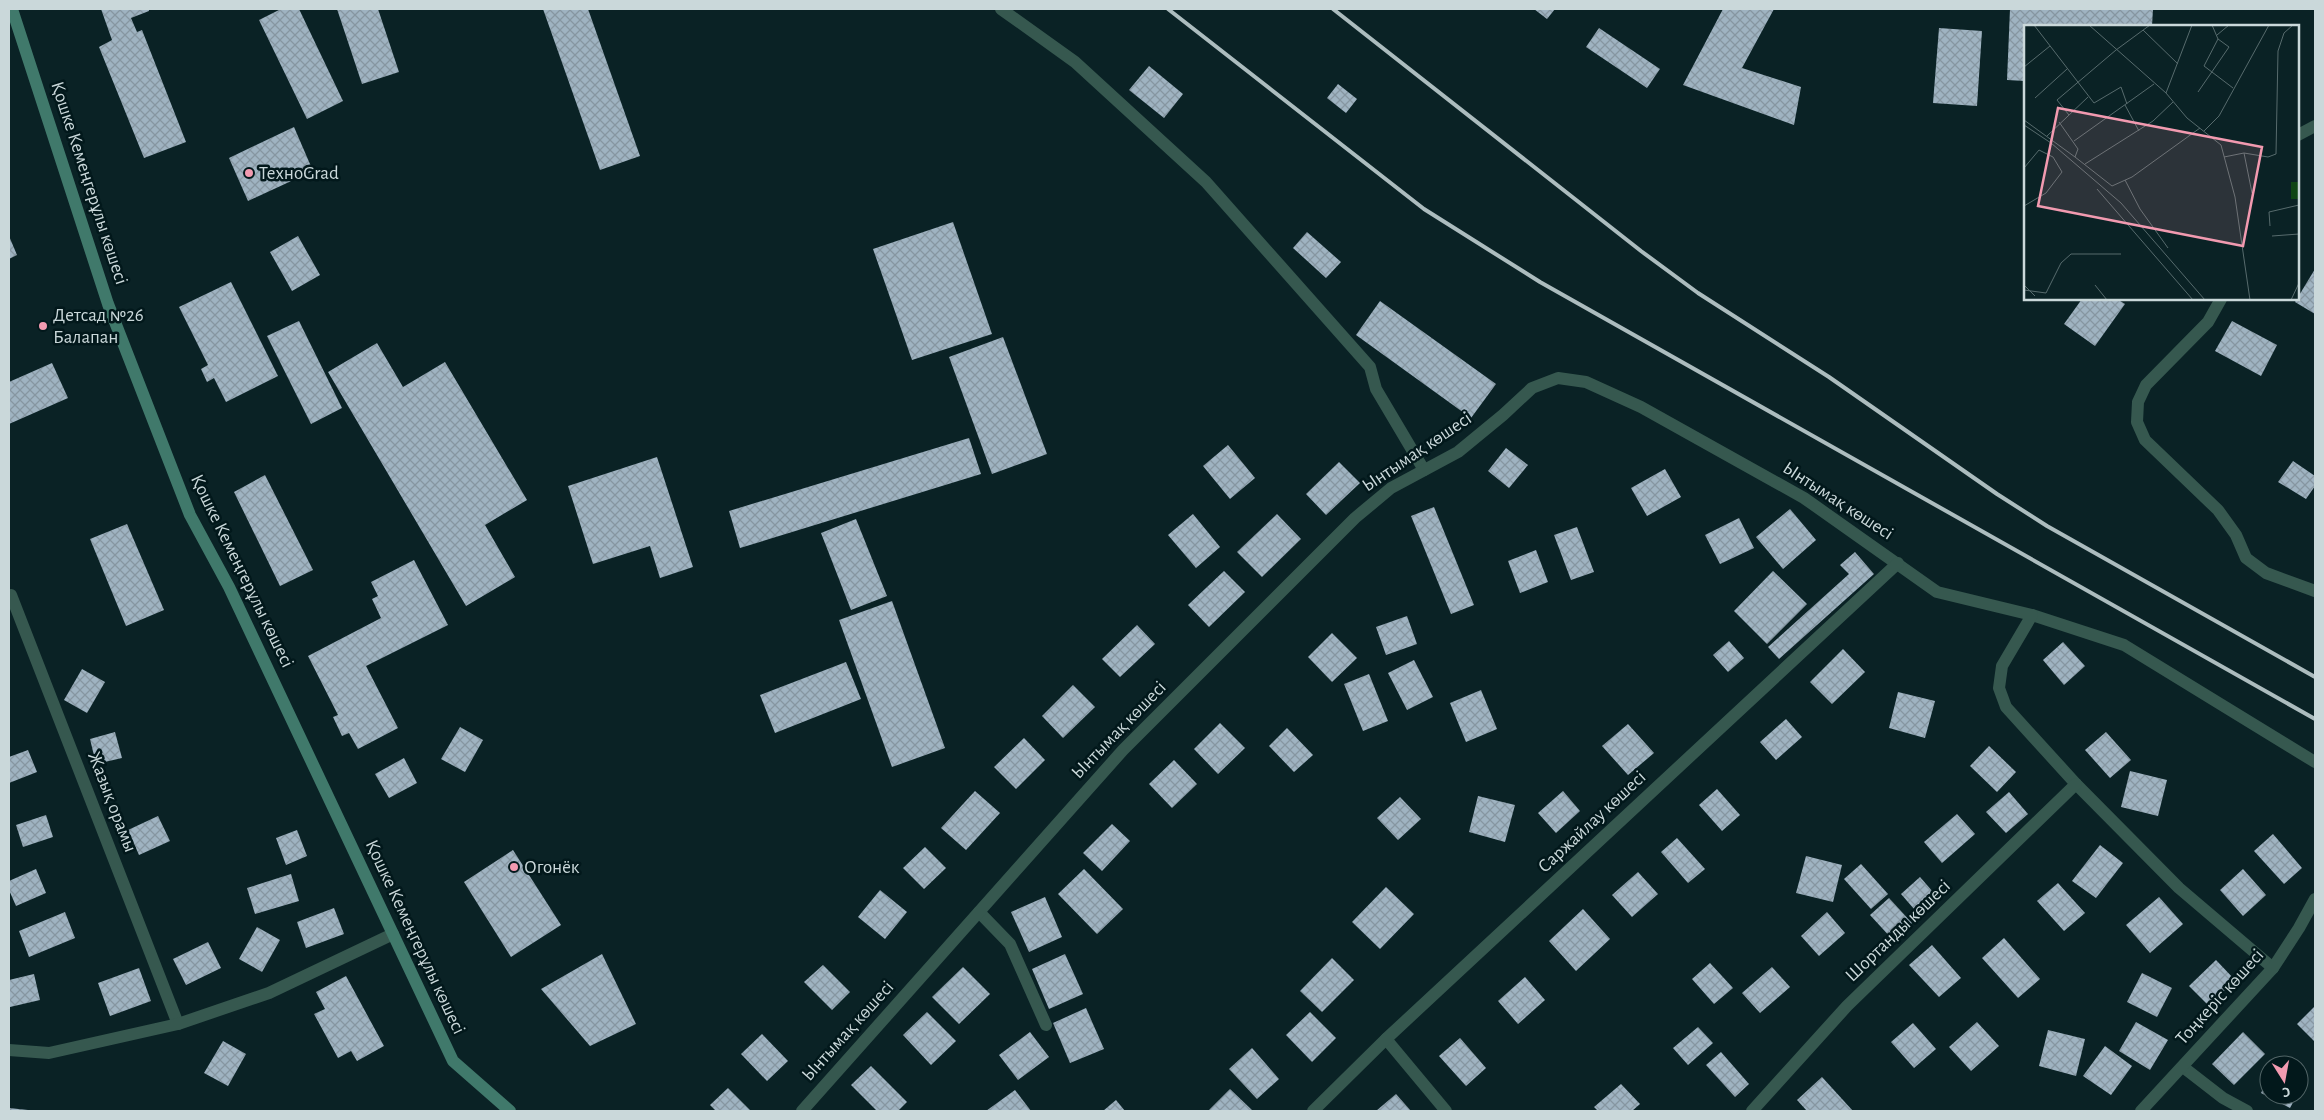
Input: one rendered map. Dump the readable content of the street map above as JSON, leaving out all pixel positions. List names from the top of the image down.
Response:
{
  "streets": {
    "street": [
      "Қошке Кемеңгерұлы көшесі",
      "Ынтымақ көшесі",
      "Жазық орамы",
      "Саржайлау көшесі",
      "Шортанды көшесі",
      "Тоңкерiс көшесі"
    ]
  },
  "crossings": [
    ["Ынтымақ көшесі", "Саржайлау көшесі"]
  ],
  "places": ["ТехноGrad", "Детсад №26 Балапан", "Огонёк"],
  "north": "bottom"
}
